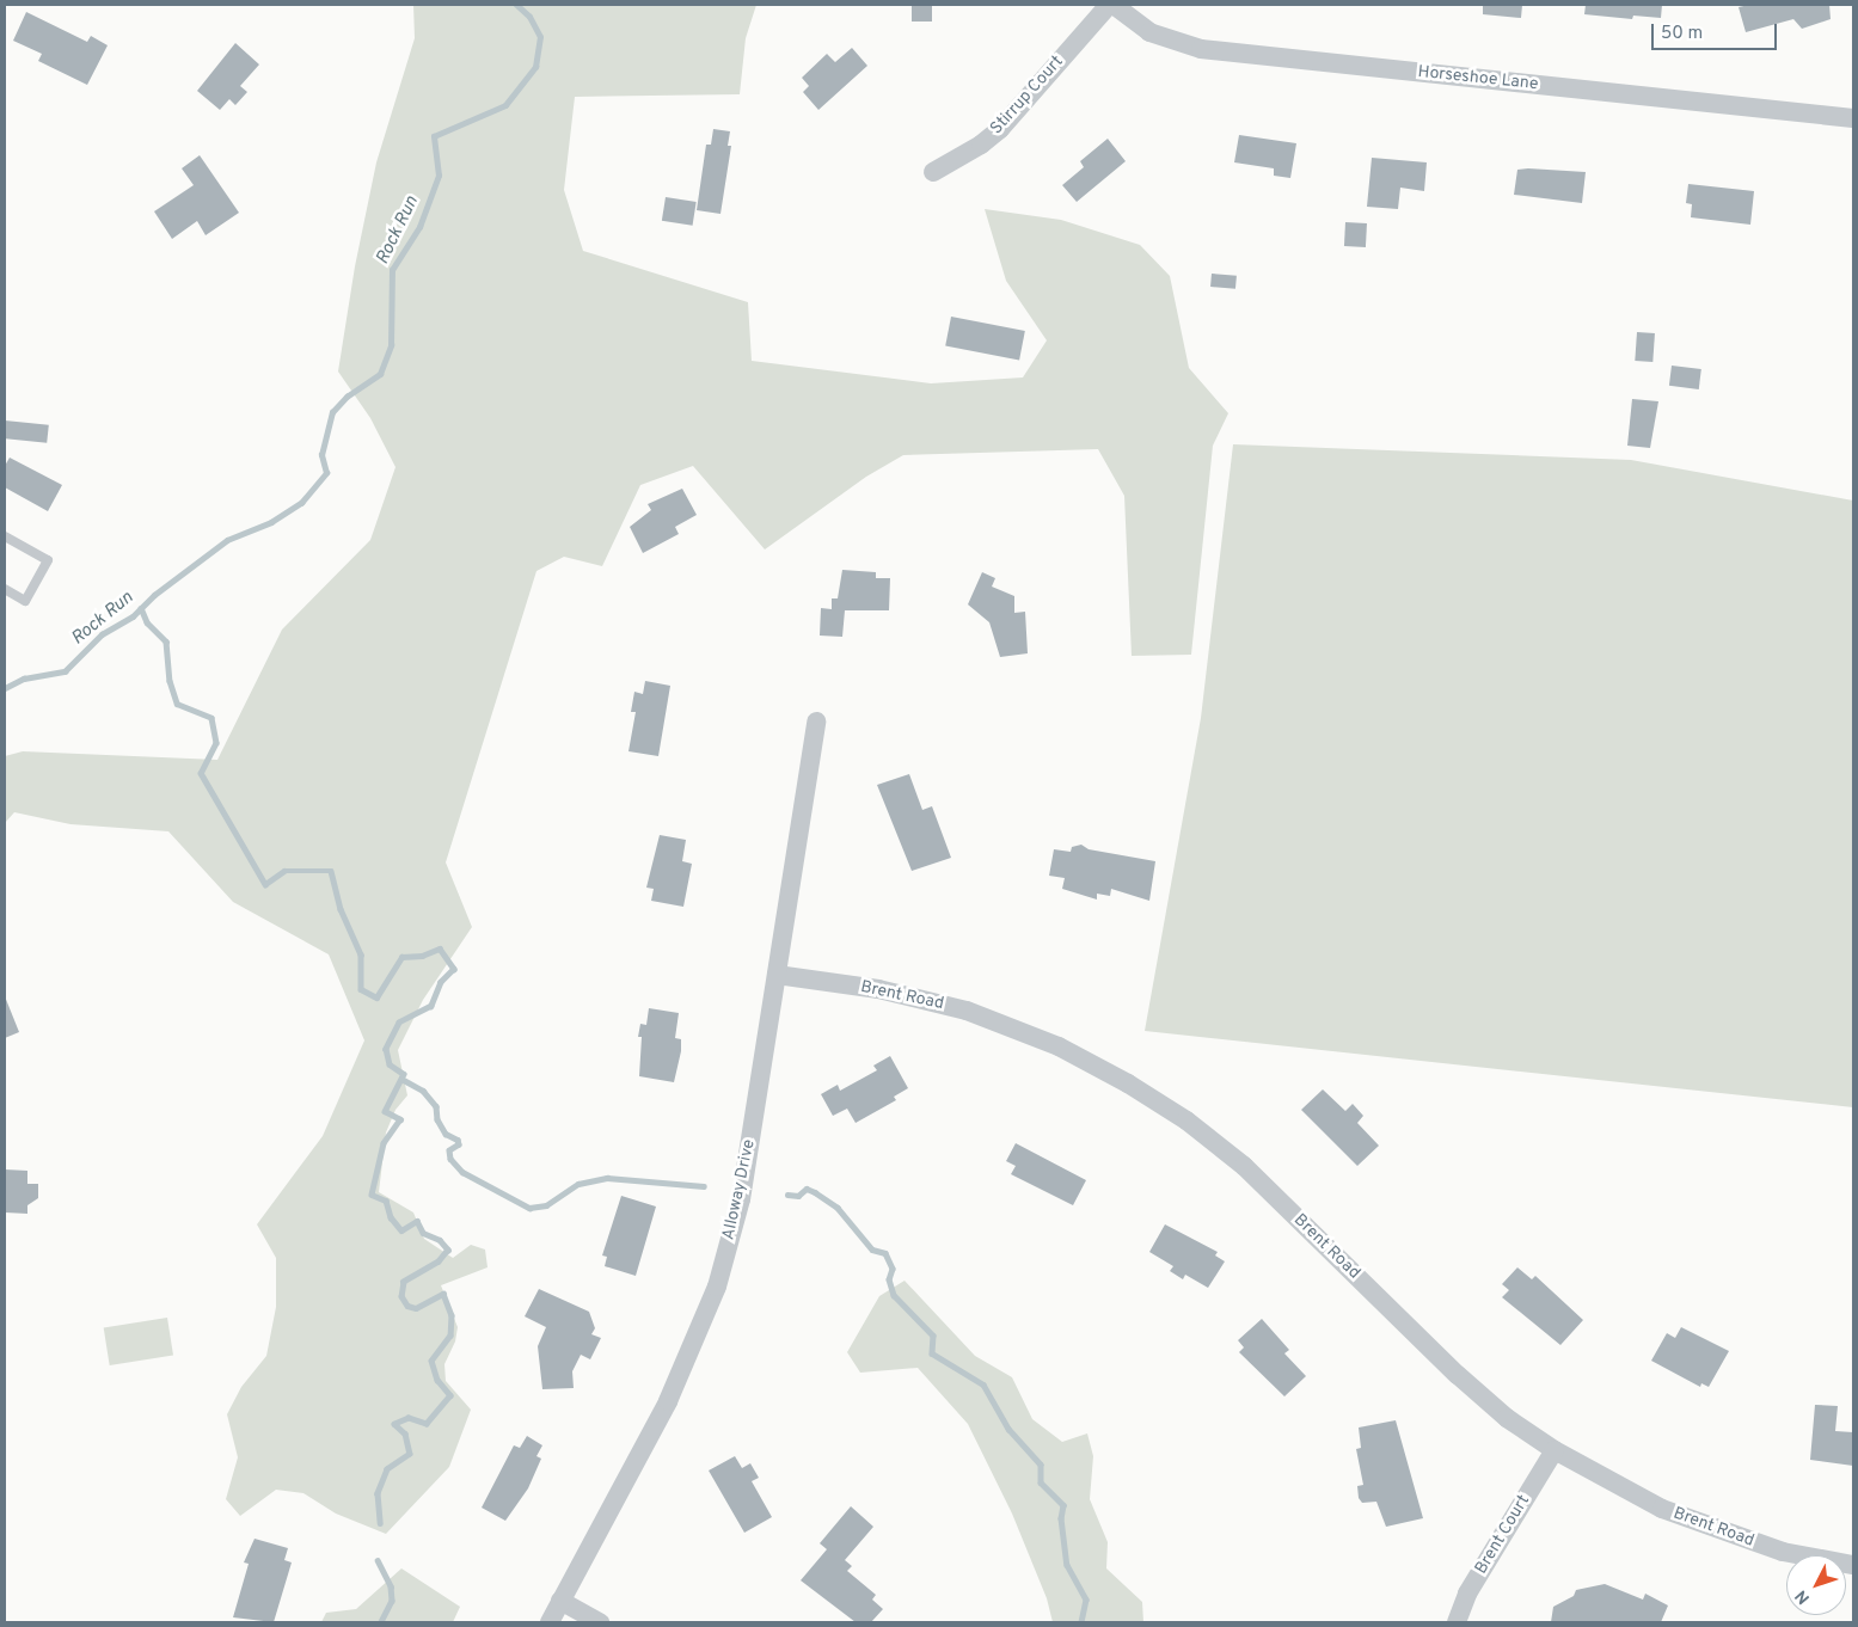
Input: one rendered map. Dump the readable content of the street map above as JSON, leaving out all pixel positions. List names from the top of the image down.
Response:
{
  "streets": {
    "street": [
      "Horseshoe Lane",
      "Stirrup Court",
      "Brent Road",
      "Alloway Drive",
      "Brent Court"
    ]
  },
  "crossings": [
    ["Brent Road", "Alloway Drive"],
    ["Brent Road", "Brent Court"]
  ],
  "water": ["Rock Run"],
  "scale_bar": "50 m",
  "north": "bottom left"
}
